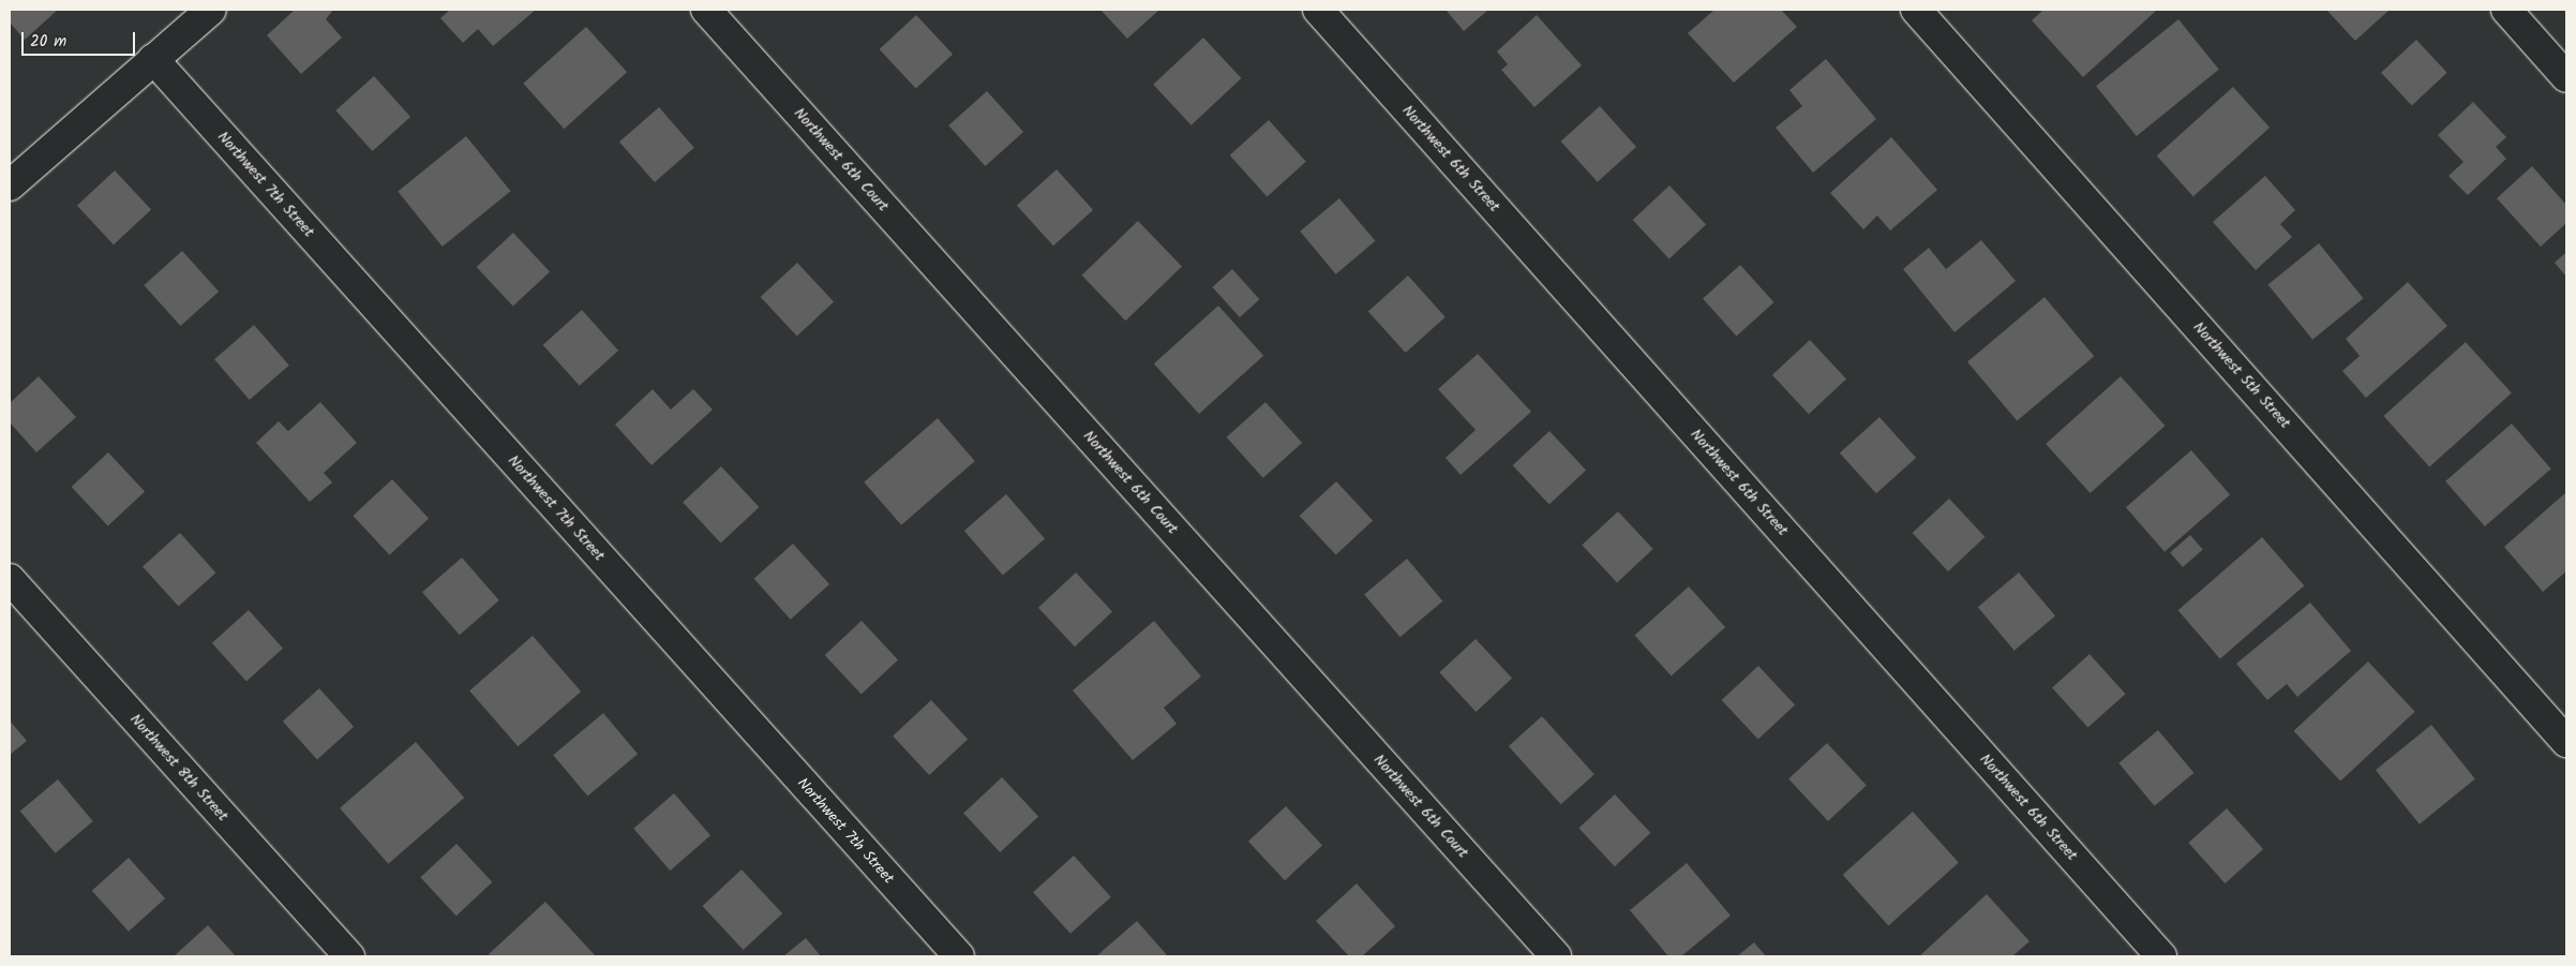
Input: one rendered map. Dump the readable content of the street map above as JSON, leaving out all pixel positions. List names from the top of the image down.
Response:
{
  "streets": {
    "street": [
      "Northwest 6th Street",
      "Northwest 6th Court",
      "Northwest 7th Street",
      "Northwest 5th Street",
      "Northwest 8th Street"
    ]
  },
  "scale_bar": "20 m"
}
